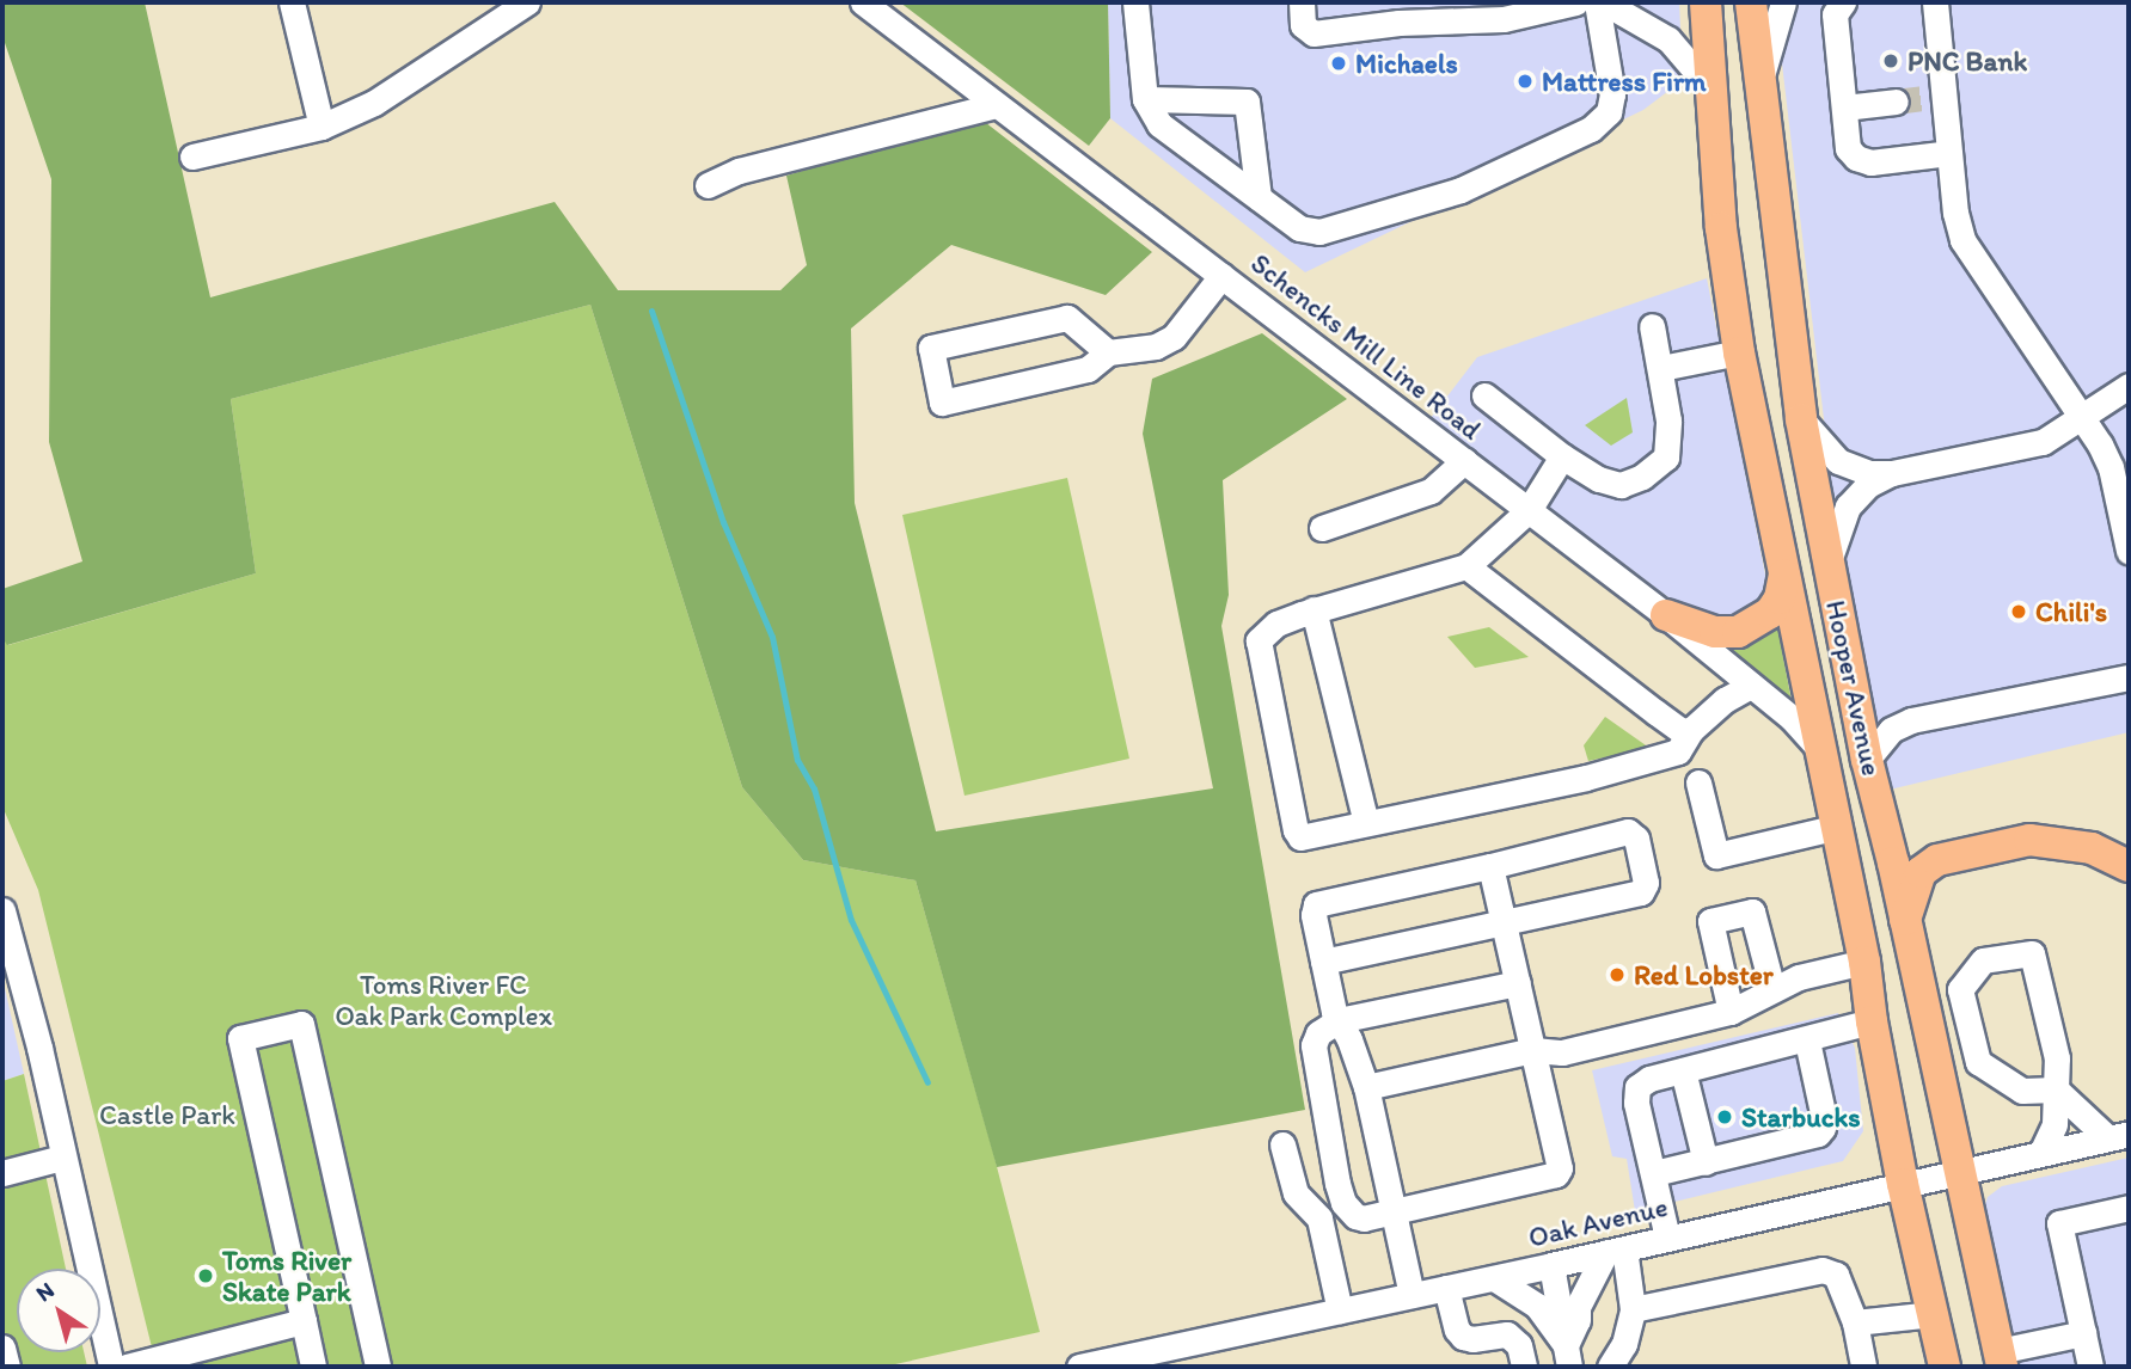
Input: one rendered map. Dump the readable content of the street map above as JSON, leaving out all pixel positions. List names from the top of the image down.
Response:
{
  "streets": {
    "main road": ["Hooper Avenue"],
    "street": ["Schencks Mill Line Road", "Oak Avenue"]
  },
  "crossings": [
    ["Schencks Mill Line Road", "Hooper Avenue"],
    ["Hooper Avenue", "Oak Avenue"]
  ],
  "parks": ["Toms River FC Oak Park Complex", "Castle Park"],
  "places": [
    "PNC Bank",
    "Michaels",
    "Mattress Firm",
    "Chili's",
    "Red Lobster",
    "Starbucks",
    "Toms River Skate Park"
  ],
  "north": "top left"
}
